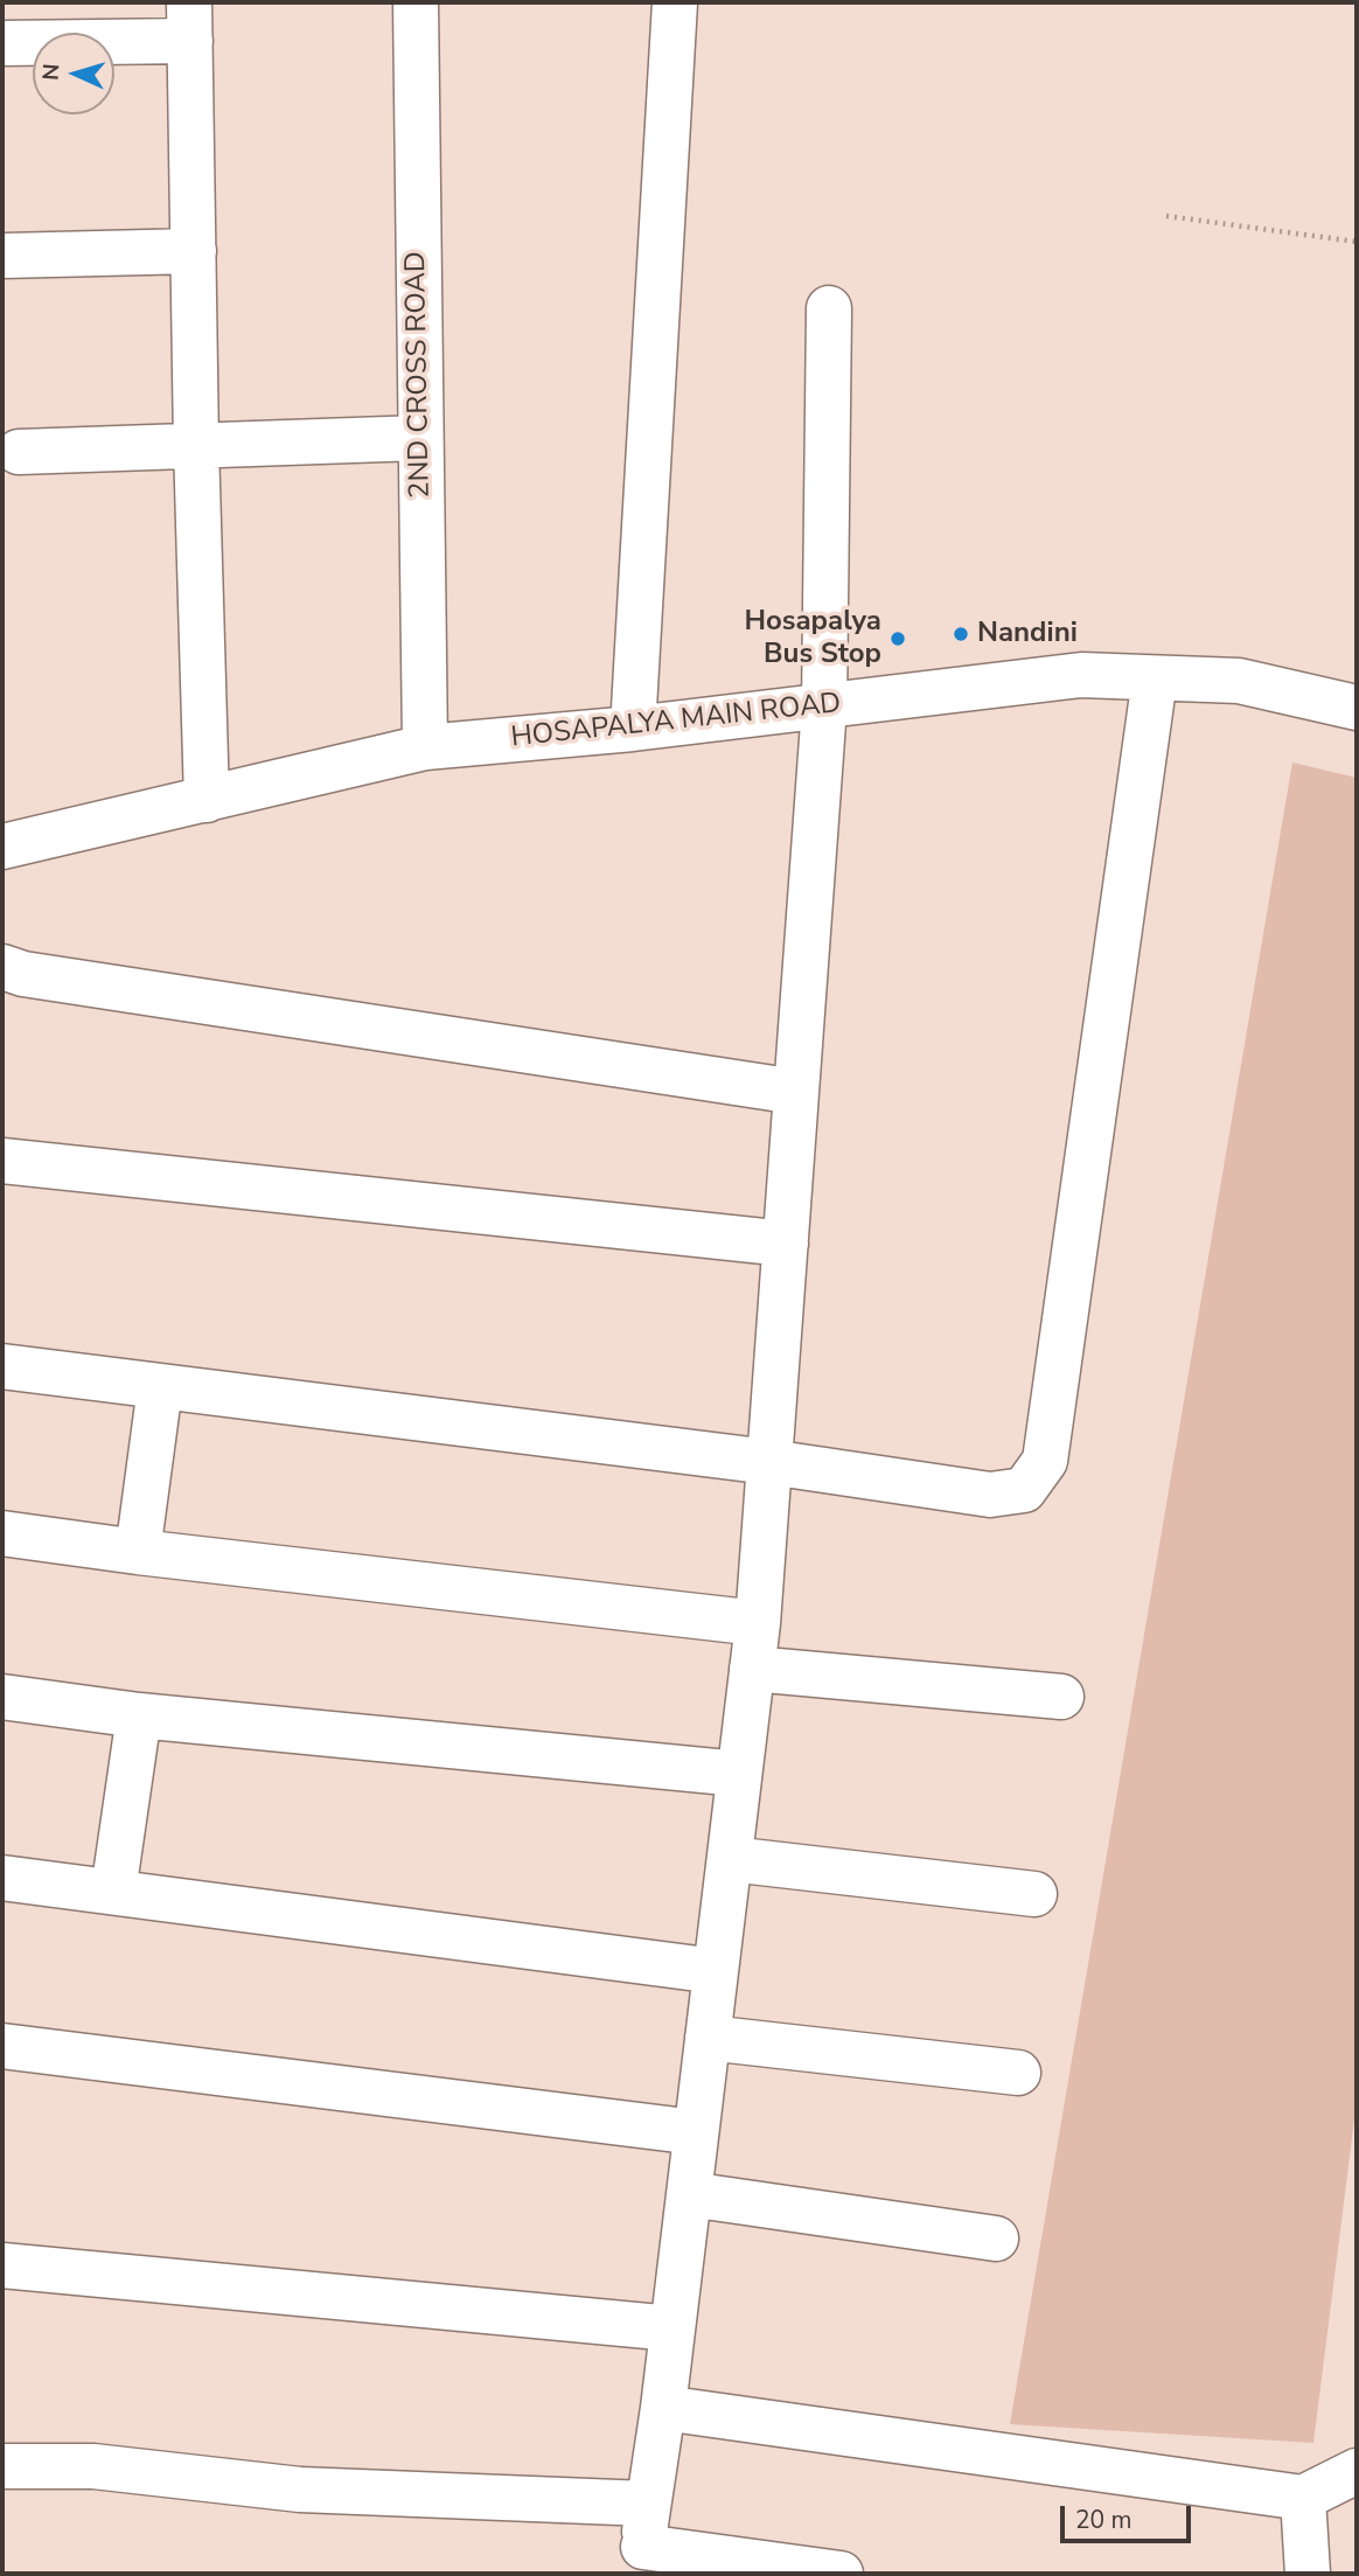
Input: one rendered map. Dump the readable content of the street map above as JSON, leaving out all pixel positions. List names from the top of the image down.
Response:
{
  "streets": {
    "street": ["2ND CROSS ROAD", "HOSAPALYA MAIN ROAD"]
  },
  "crossings": [
    ["2ND CROSS ROAD", "HOSAPALYA MAIN ROAD"]
  ],
  "places": ["Nandini", "Hosapalya Bus Stop"],
  "scale_bar": "20 m",
  "north": "left"
}
